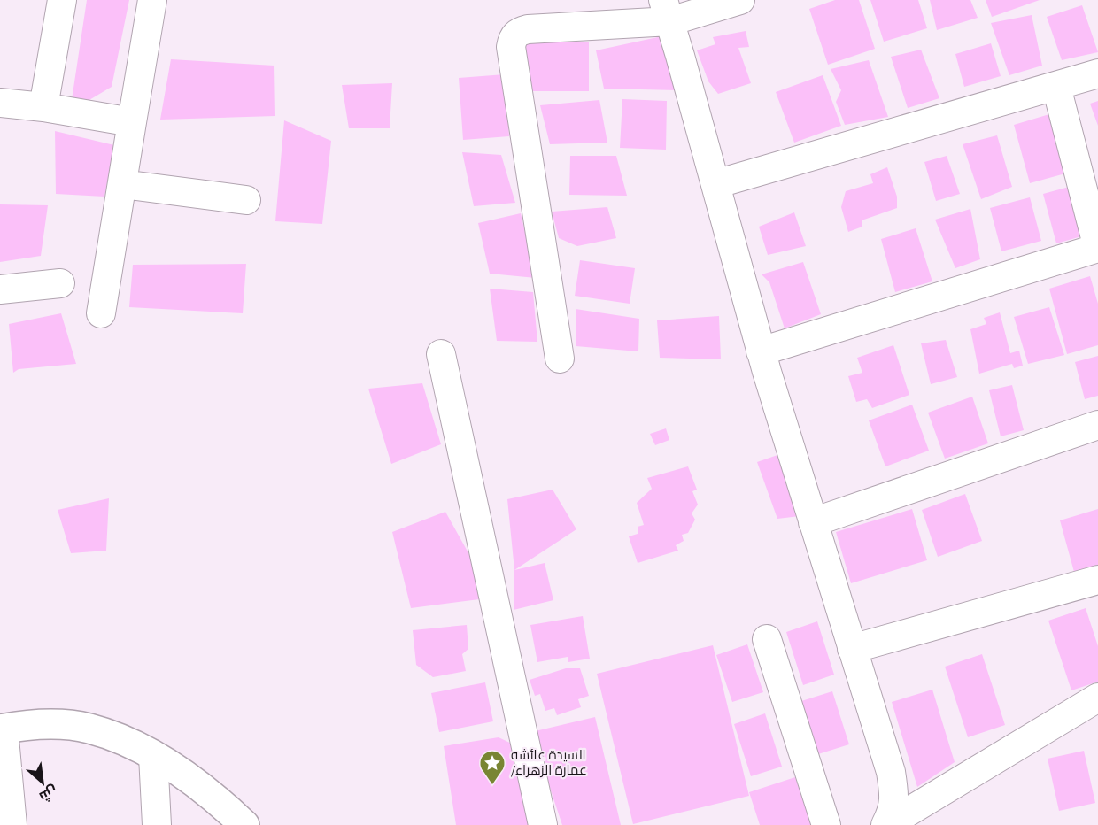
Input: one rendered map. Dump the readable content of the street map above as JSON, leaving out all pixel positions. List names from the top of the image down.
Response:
{
  "places": {
    "place": ["السيدة عائشه /عمارة الزهراء"]
  },
  "north": "bottom right"
}
